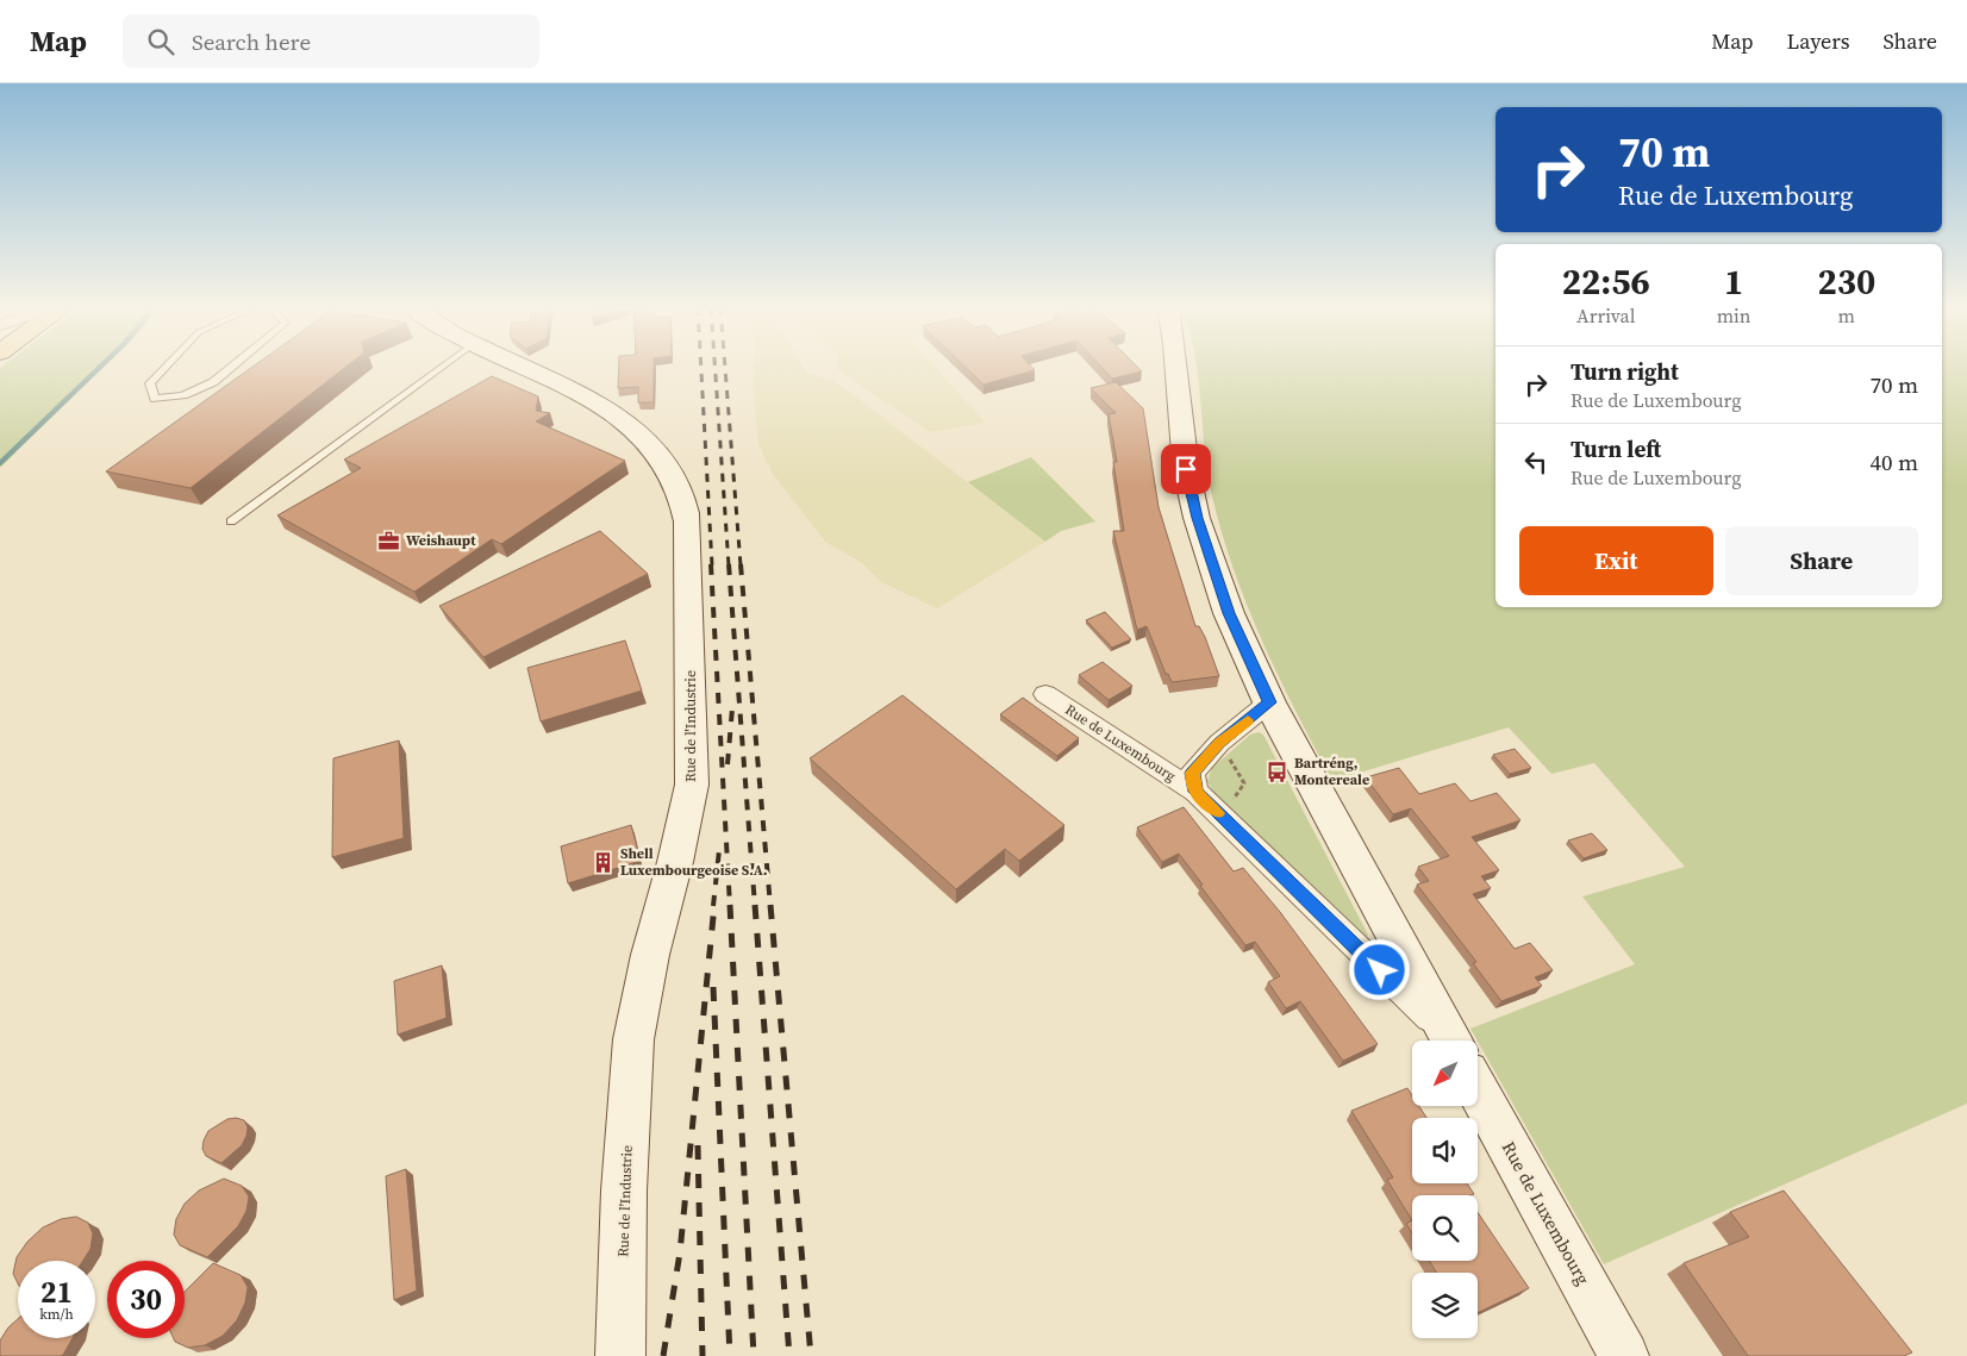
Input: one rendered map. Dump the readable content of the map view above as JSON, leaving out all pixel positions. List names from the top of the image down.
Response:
{
  "streets": {
    "street": ["Rue de l'Industrie", "Rue de Luxembourg"]
  },
  "places": {
    "office": ["Weishaupt"],
    "bus stop": ["Bartréng, Montereale"],
    "building": ["Shell Luxembourgeoise S.A."]
  },
  "north": "bottom left",
  "page": {
    "header": "Map",
    "search": "Search here",
    "nav": ["Map", "Layers", "Share"],
    "turn": ["70 m", "Rue de Luxembourg"],
    "eta": [
      "22:56",
      "Arrival",
      "1",
      "min",
      "230",
      "m"
    ],
    "list": [
      {
        "name": "Turn right",
        "note": "Rue de Luxembourg",
        "value": "70 m"
      },
      {
        "name": "Turn left",
        "note": "Rue de Luxembourg",
        "value": "40 m"
      }
    ],
    "buttons": ["Exit", "Share"],
    "speed": "21 km/h",
    "limit": "30"
  }
}
